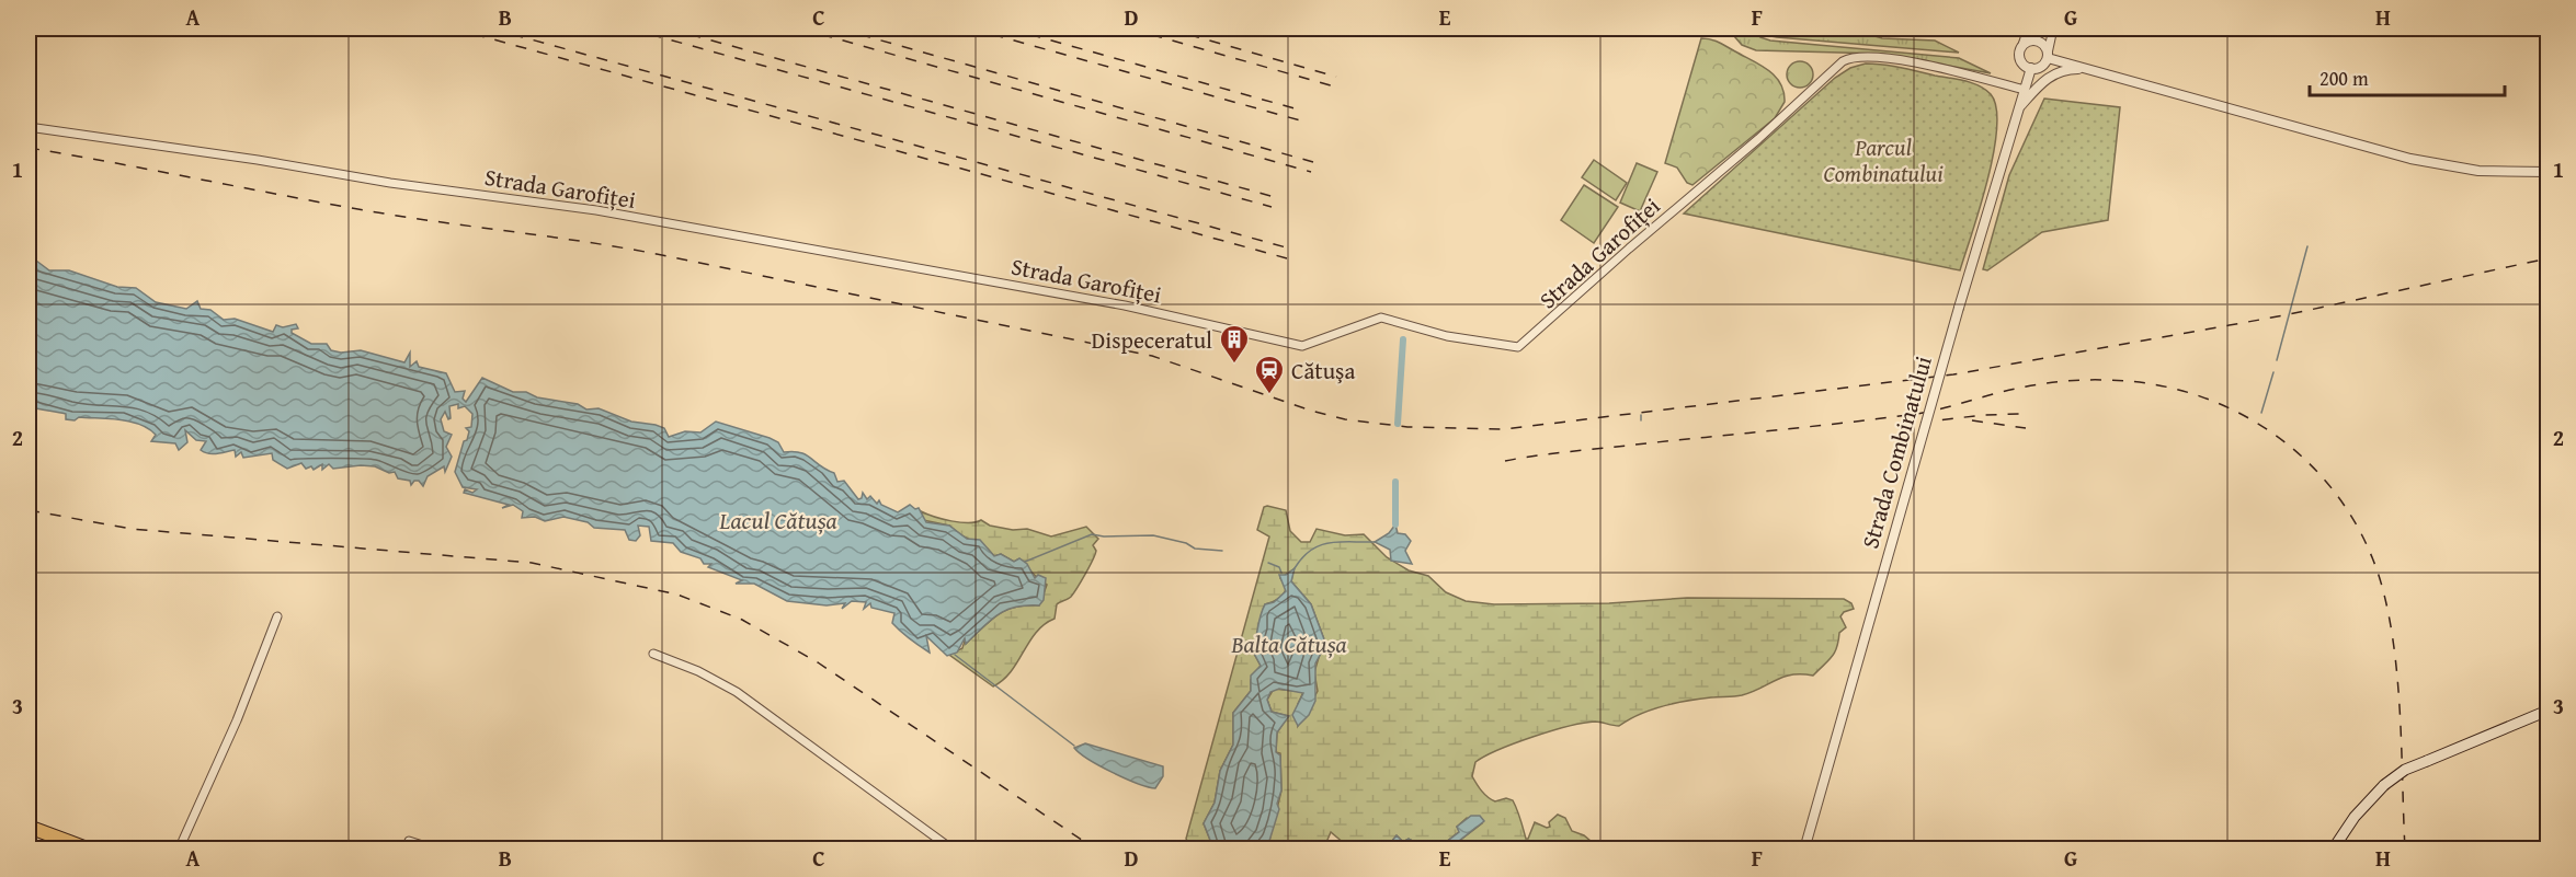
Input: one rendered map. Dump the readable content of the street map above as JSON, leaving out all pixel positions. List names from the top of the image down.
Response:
{
  "streets": {
    "street": ["Strada Garofiței", "Strada Combinatului"]
  },
  "crossings": [
    ["Strada Garofiței", "Strada Combinatului"]
  ],
  "water": ["Lacul Cătușa", "Balta Cătușa"],
  "parks": ["Parcul Combinatului"],
  "places": {
    "building": ["Dispeceratul"],
    "station": ["Cătuşa"]
  },
  "scale_bar": "200 m",
  "grid": {
    "columns": [
      "A",
      "B",
      "C",
      "D",
      "E",
      "F",
      "G",
      "H"
    ],
    "rows": ["1", "2", "3"]
  }
}
